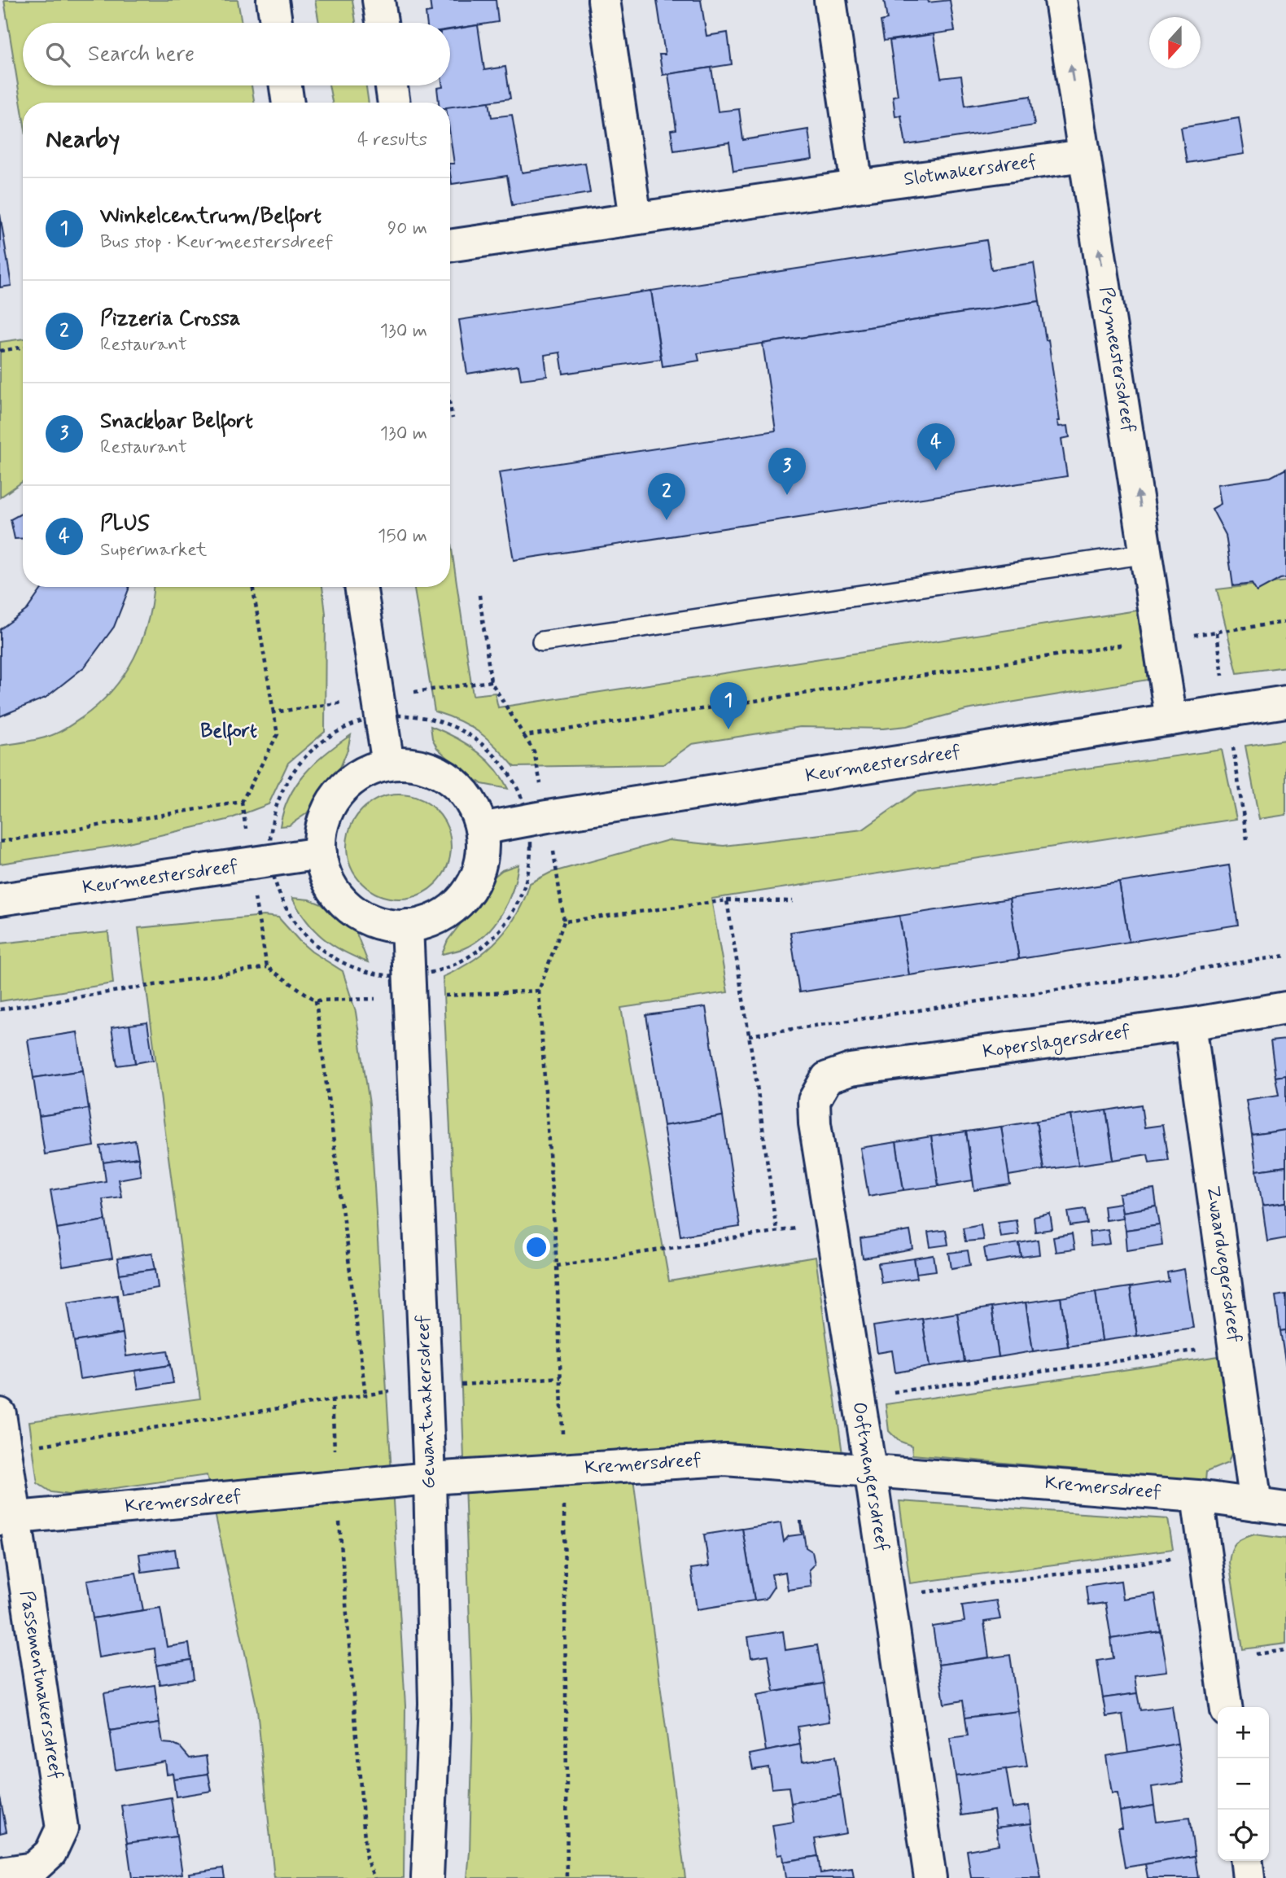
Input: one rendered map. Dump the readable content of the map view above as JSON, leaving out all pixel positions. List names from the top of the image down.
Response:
{
  "streets": {
    "street": [
      "Slotmakersdreef",
      "Peymeestersdreef",
      "Keurmeestersdreef",
      "Koperslagersdreef",
      "Zwaardvegersdreef",
      "Gewantmakersdreef",
      "Kremersdreef",
      "Ooftmengersdreef",
      "Passementmakersdreef"
    ]
  },
  "crossings": [
    ["Slotmakersdreef", "Peymeestersdreef"],
    ["Peymeestersdreef", "Keurmeestersdreef"],
    ["Keurmeestersdreef", "Gewantmakersdreef"],
    ["Koperslagersdreef", "Zwaardvegersdreef"],
    ["Koperslagersdreef", "Ooftmengersdreef"],
    ["Zwaardvegersdreef", "Kremersdreef"],
    ["Gewantmakersdreef", "Kremersdreef"],
    ["Kremersdreef", "Ooftmengersdreef"],
    ["Kremersdreef", "Passementmakersdreef"]
  ],
  "one_way": ["Peymeestersdreef"],
  "districts": ["Belfort"],
  "north": "bottom",
  "page": {
    "search": "Search here",
    "heading": ["Nearby", "4 results"],
    "list": [
      {
        "mark": "1",
        "name": "Winkelcentrum/Belfort",
        "note": "Bus stop · Keurmeestersdreef",
        "value": "90 m"
      },
      {
        "mark": "2",
        "name": "Pizzeria Crossa",
        "note": "Restaurant",
        "value": "130 m"
      },
      {
        "mark": "3",
        "name": "Snackbar Belfort",
        "note": "Restaurant",
        "value": "130 m"
      },
      {
        "mark": "4",
        "name": "PLUS",
        "note": "Supermarket",
        "value": "150 m"
      }
    ],
    "pins": [
      "4",
      "3",
      "2",
      "1"
    ],
    "map_buttons": ["+", "−"]
  }
}
